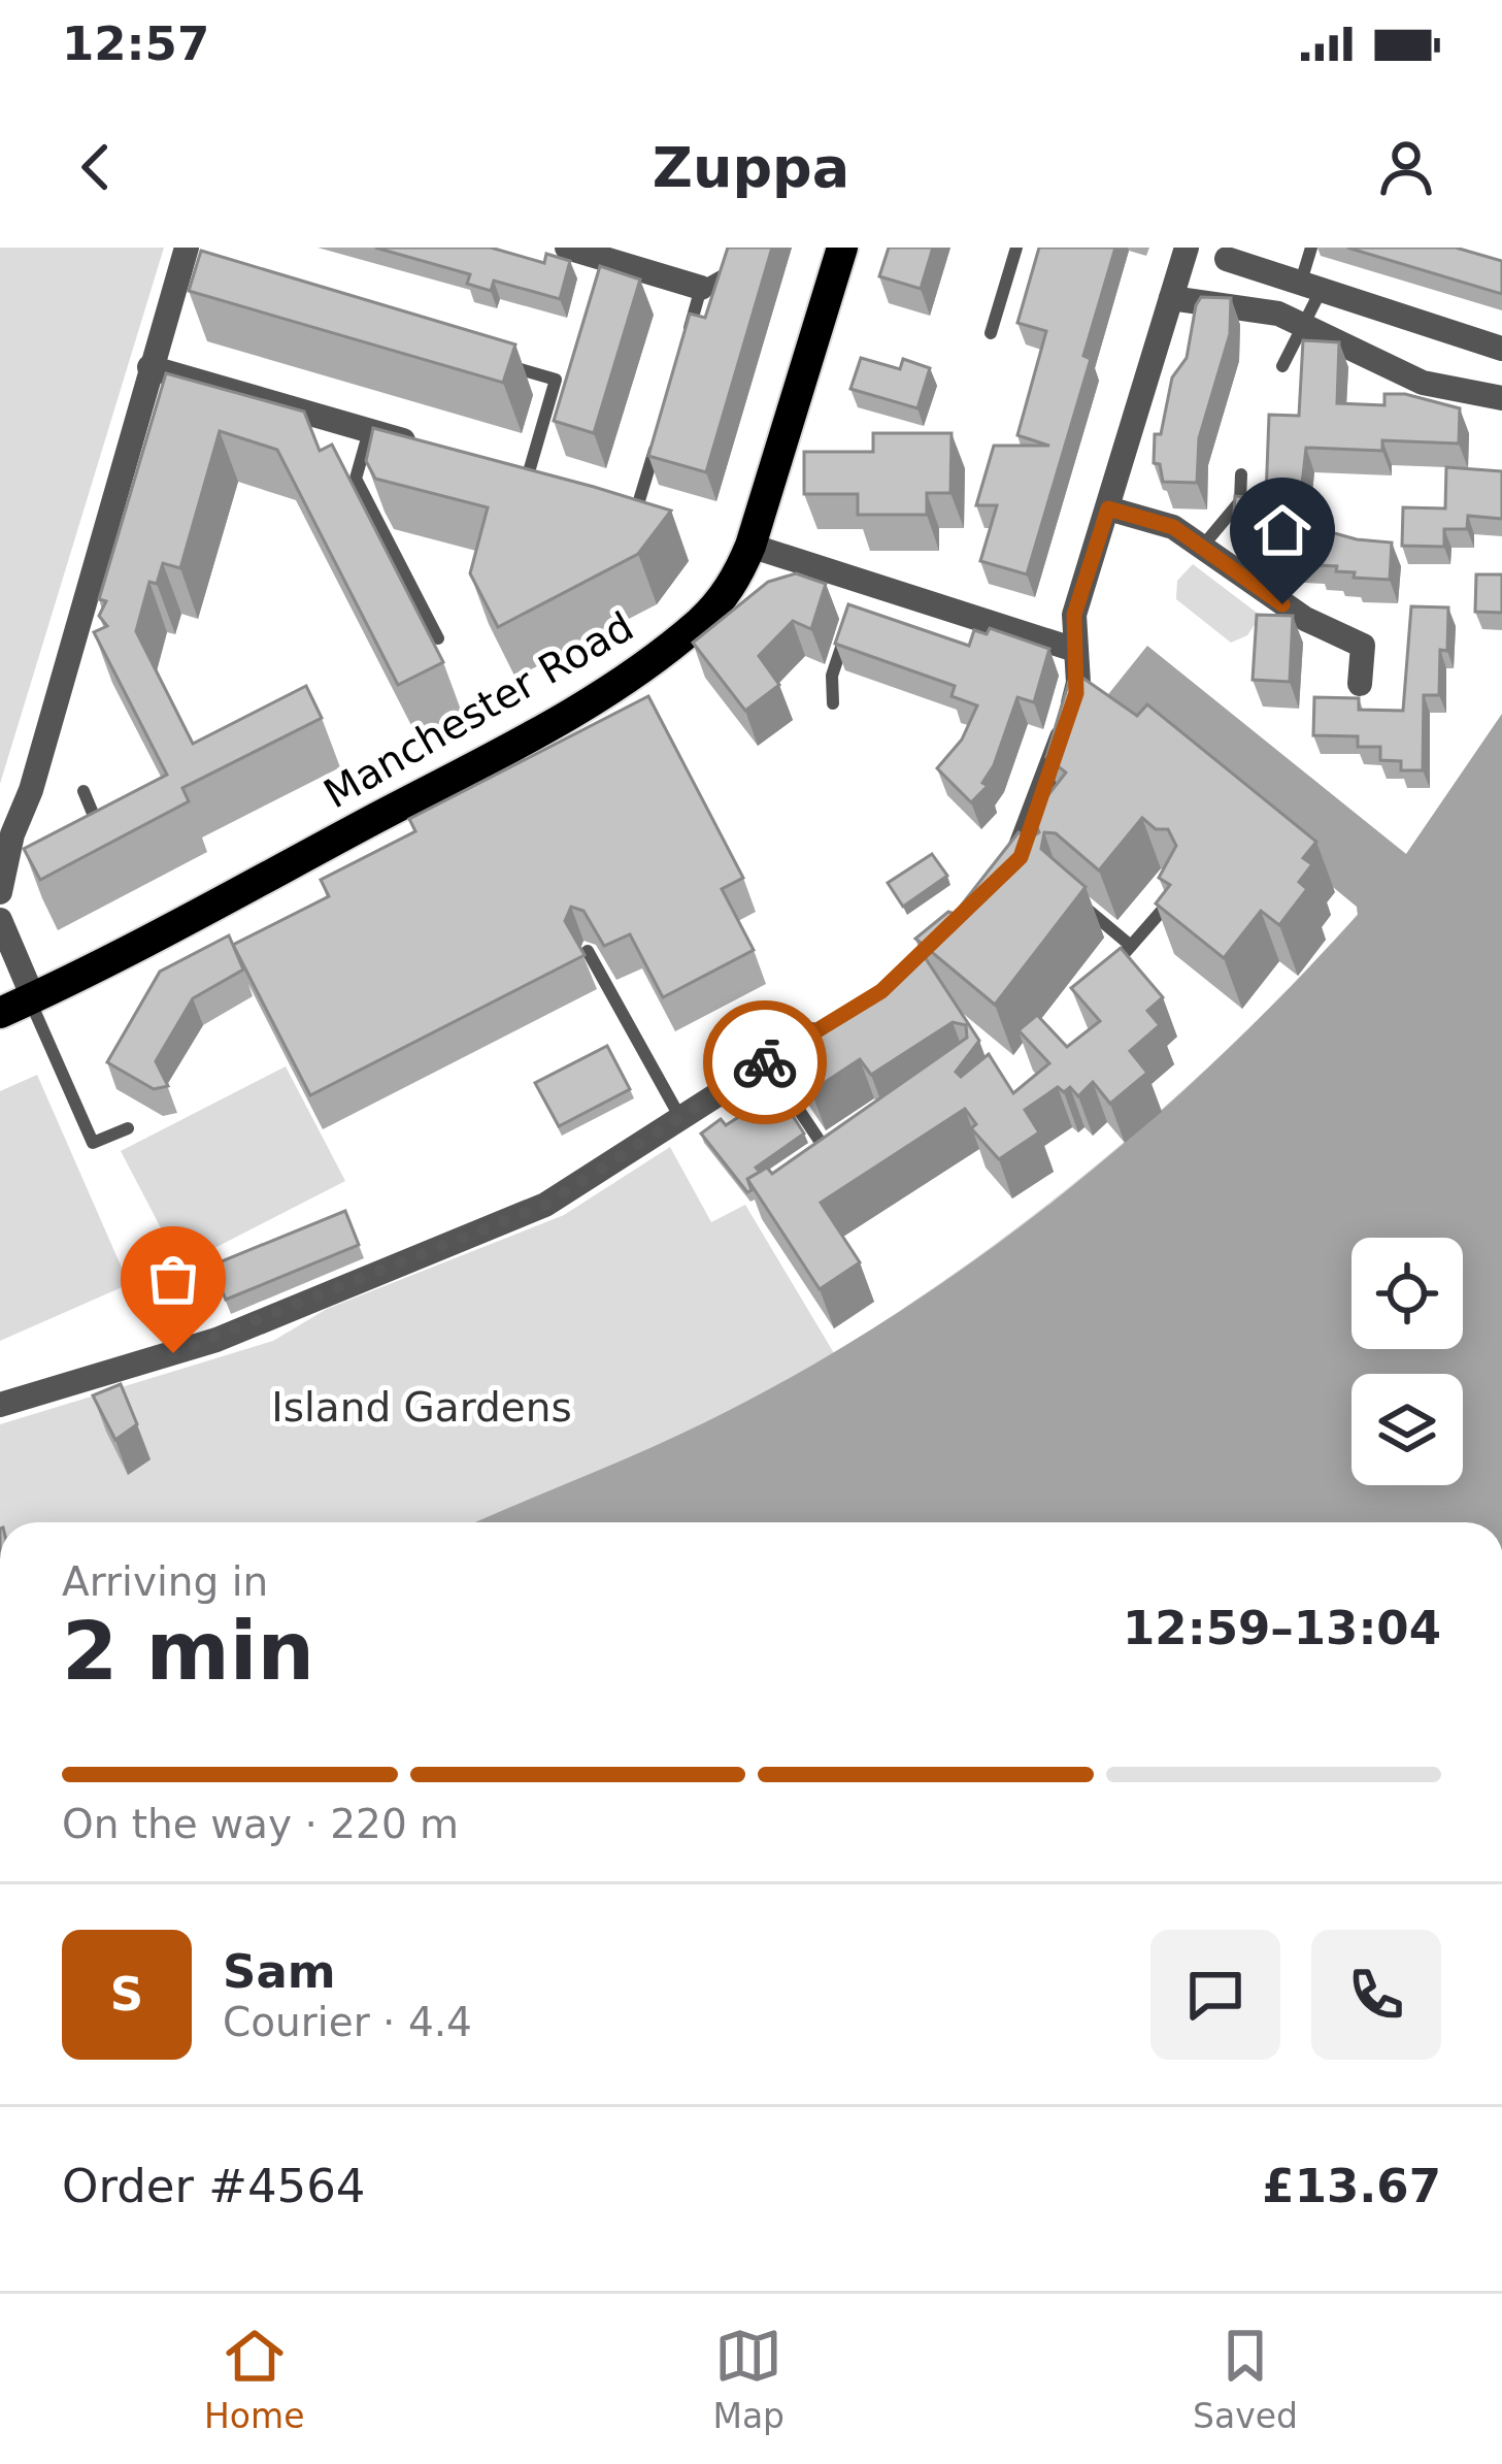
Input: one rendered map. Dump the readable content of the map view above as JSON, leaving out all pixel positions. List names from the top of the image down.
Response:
{
  "streets": {
    "main road": ["Manchester Road"]
  },
  "parks": ["Island Gardens"],
  "page": {
    "status": "12:57",
    "header": "Zuppa",
    "heading": ["2 min", "Arriving in", "12:59–13:04"],
    "panel": [
      "Sam",
      "Courier · 4.4",
      "Order #4564",
      "£13.67"
    ],
    "bar": "On the way · 220 m",
    "round": "S",
    "tabs": ["Home", "Map", "Saved"]
  }
}
